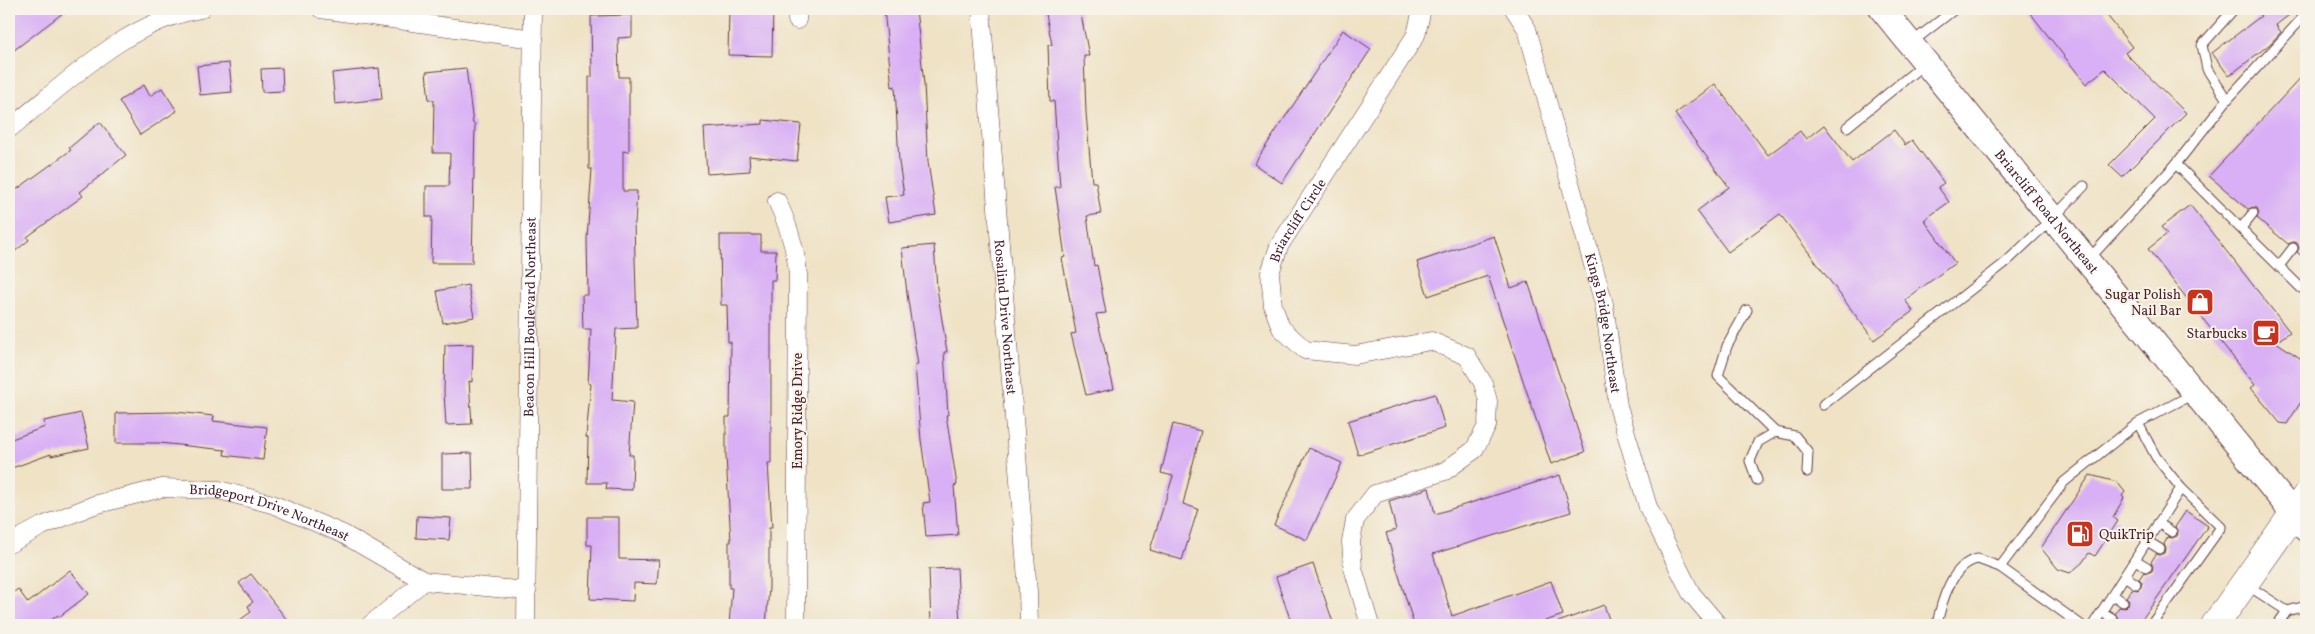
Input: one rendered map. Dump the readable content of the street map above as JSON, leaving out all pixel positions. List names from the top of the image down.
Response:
{
  "streets": {
    "main road": ["Briarcliff Road Northeast"],
    "street": [
      "Briarcliff Circle",
      "Beacon Hill Boulevard Northeast",
      "Rosalind Drive Northeast",
      "Kings Bridge Northeast",
      "Emory Ridge Drive",
      "Bridgeport Drive Northeast"
    ]
  },
  "crossings": [
    ["Beacon Hill Boulevard Northeast", "Bridgeport Drive Northeast"]
  ],
  "places": {
    "shop": ["Sugar Polish Nail Bar"],
    "cafe": ["Starbucks"],
    "fuel station": ["QuikTrip"]
  }
}
